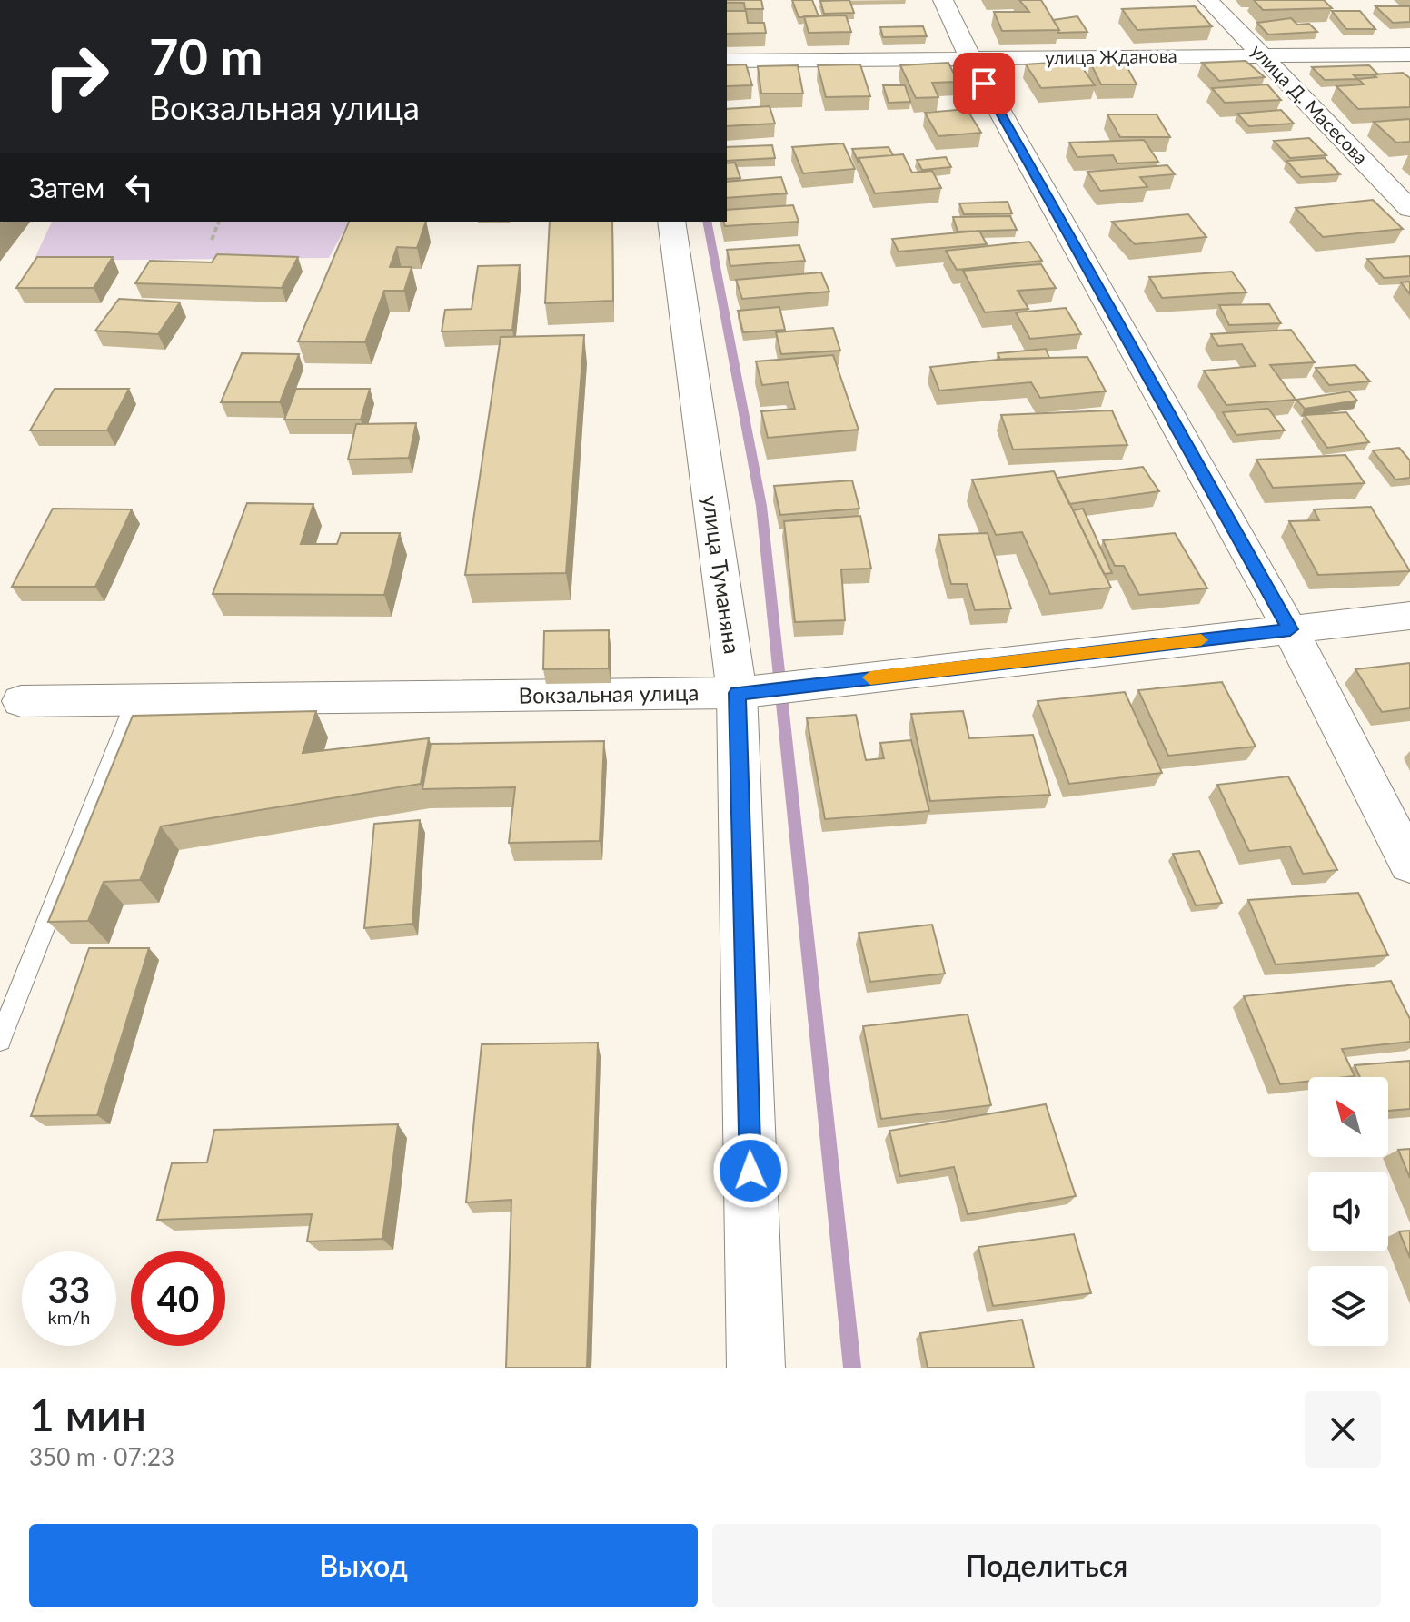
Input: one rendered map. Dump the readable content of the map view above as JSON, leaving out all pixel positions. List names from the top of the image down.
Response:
{
  "streets": {
    "street": [
      "улица Жданова",
      "улица Д. Масесова",
      "улица Туманяна",
      "Вокзальная улица"
    ]
  },
  "crossings": [
    ["улица Жданова", "улица Д. Масесова"],
    ["улица Туманяна", "Вокзальная улица"]
  ],
  "north": "top left",
  "page": {
    "turn": ["70 m", "Вокзальная улица"],
    "then": "Затем",
    "speed": "33 km/h",
    "limit": "40",
    "heading": ["1 мин", "350 m · 07:23"],
    "buttons": ["Выход", "Поделиться"]
  }
}
